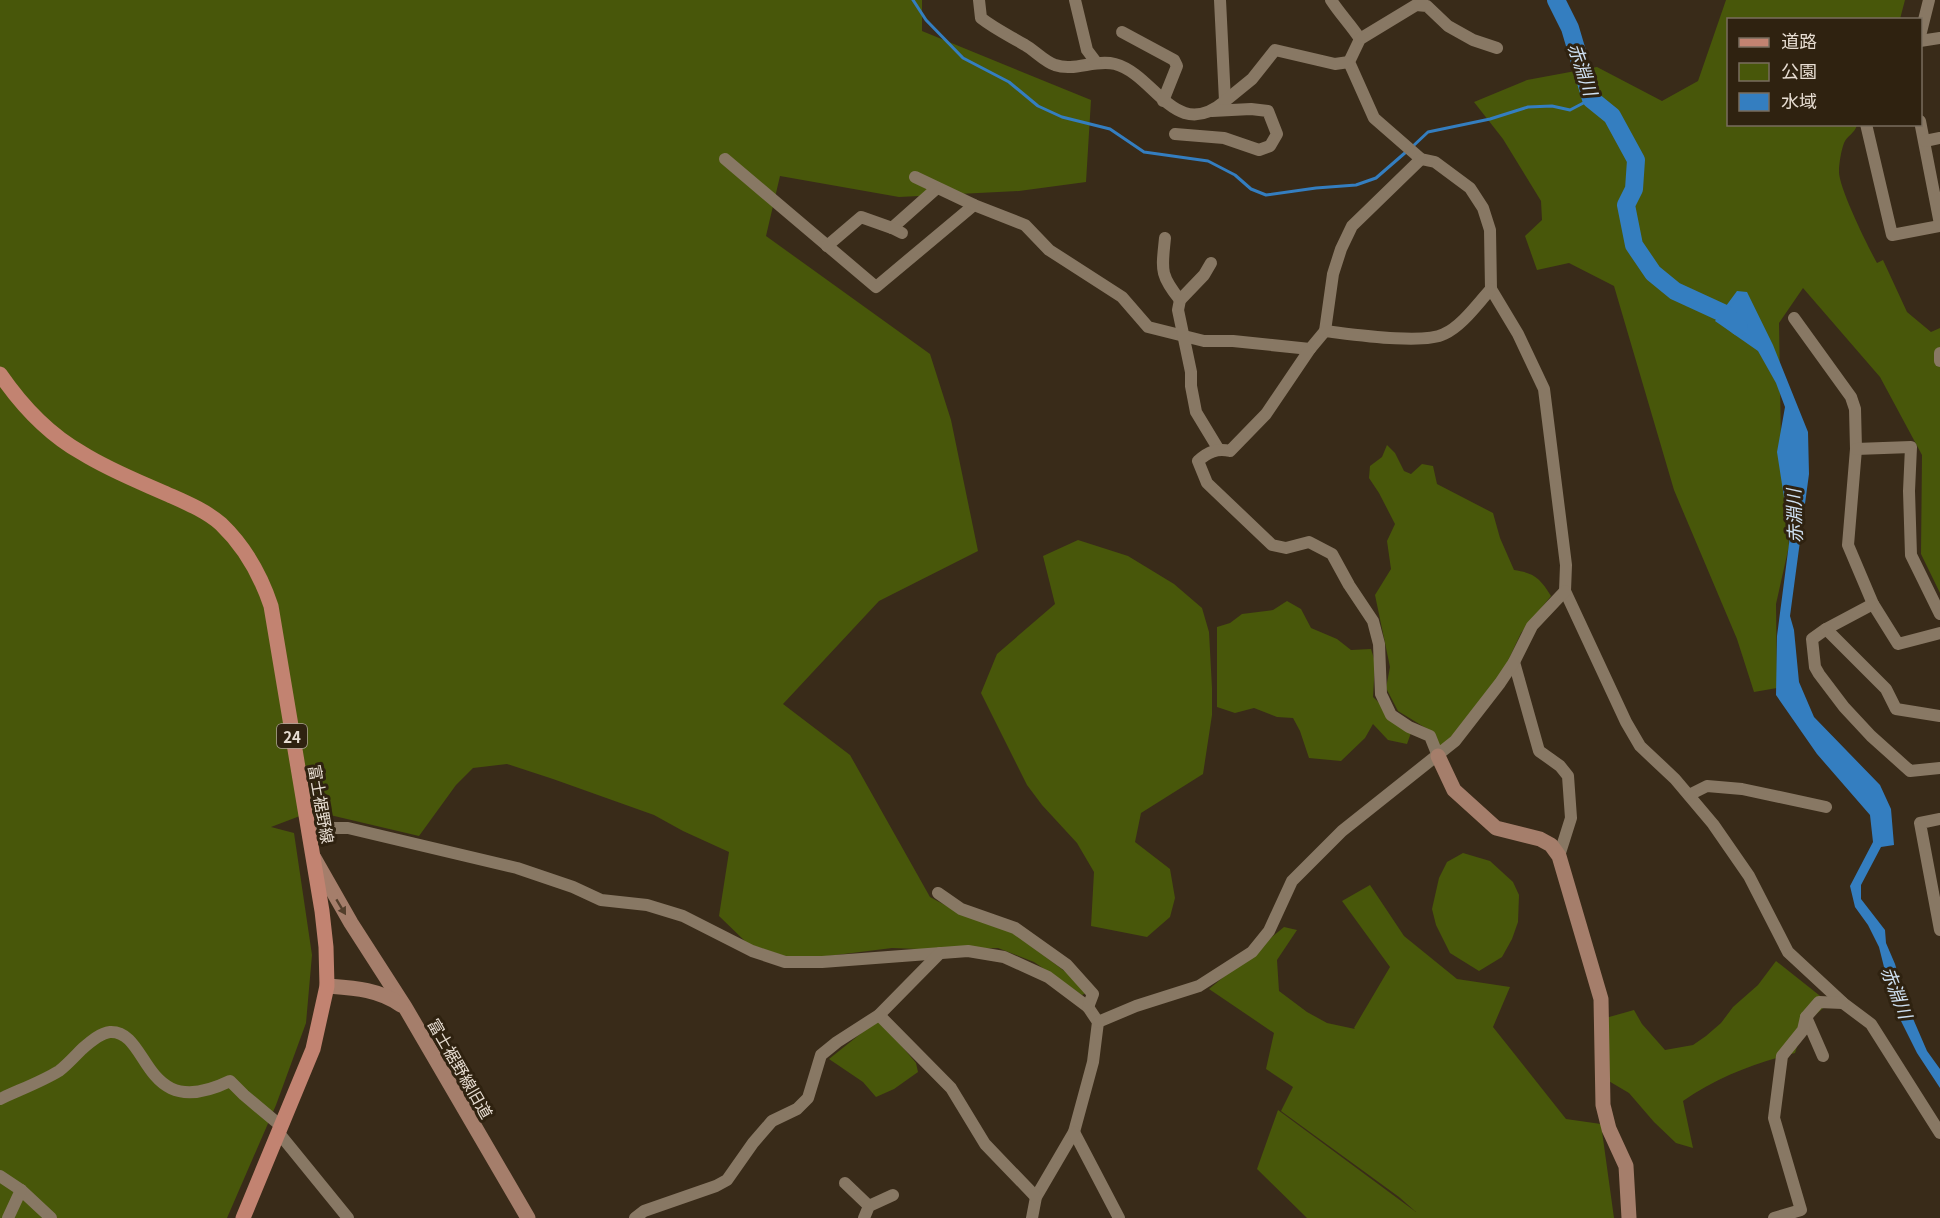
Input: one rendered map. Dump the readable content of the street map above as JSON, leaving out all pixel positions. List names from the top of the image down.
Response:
{
  "streets": {
    "main road": ["24", "富士裾野線"],
    "street": ["富士裾野線旧道"]
  },
  "crossings": [
    ["富士裾野線", "富士裾野線旧道"]
  ],
  "water": ["赤淵川"],
  "legend": ["道路", "公園", "水域"]
}
